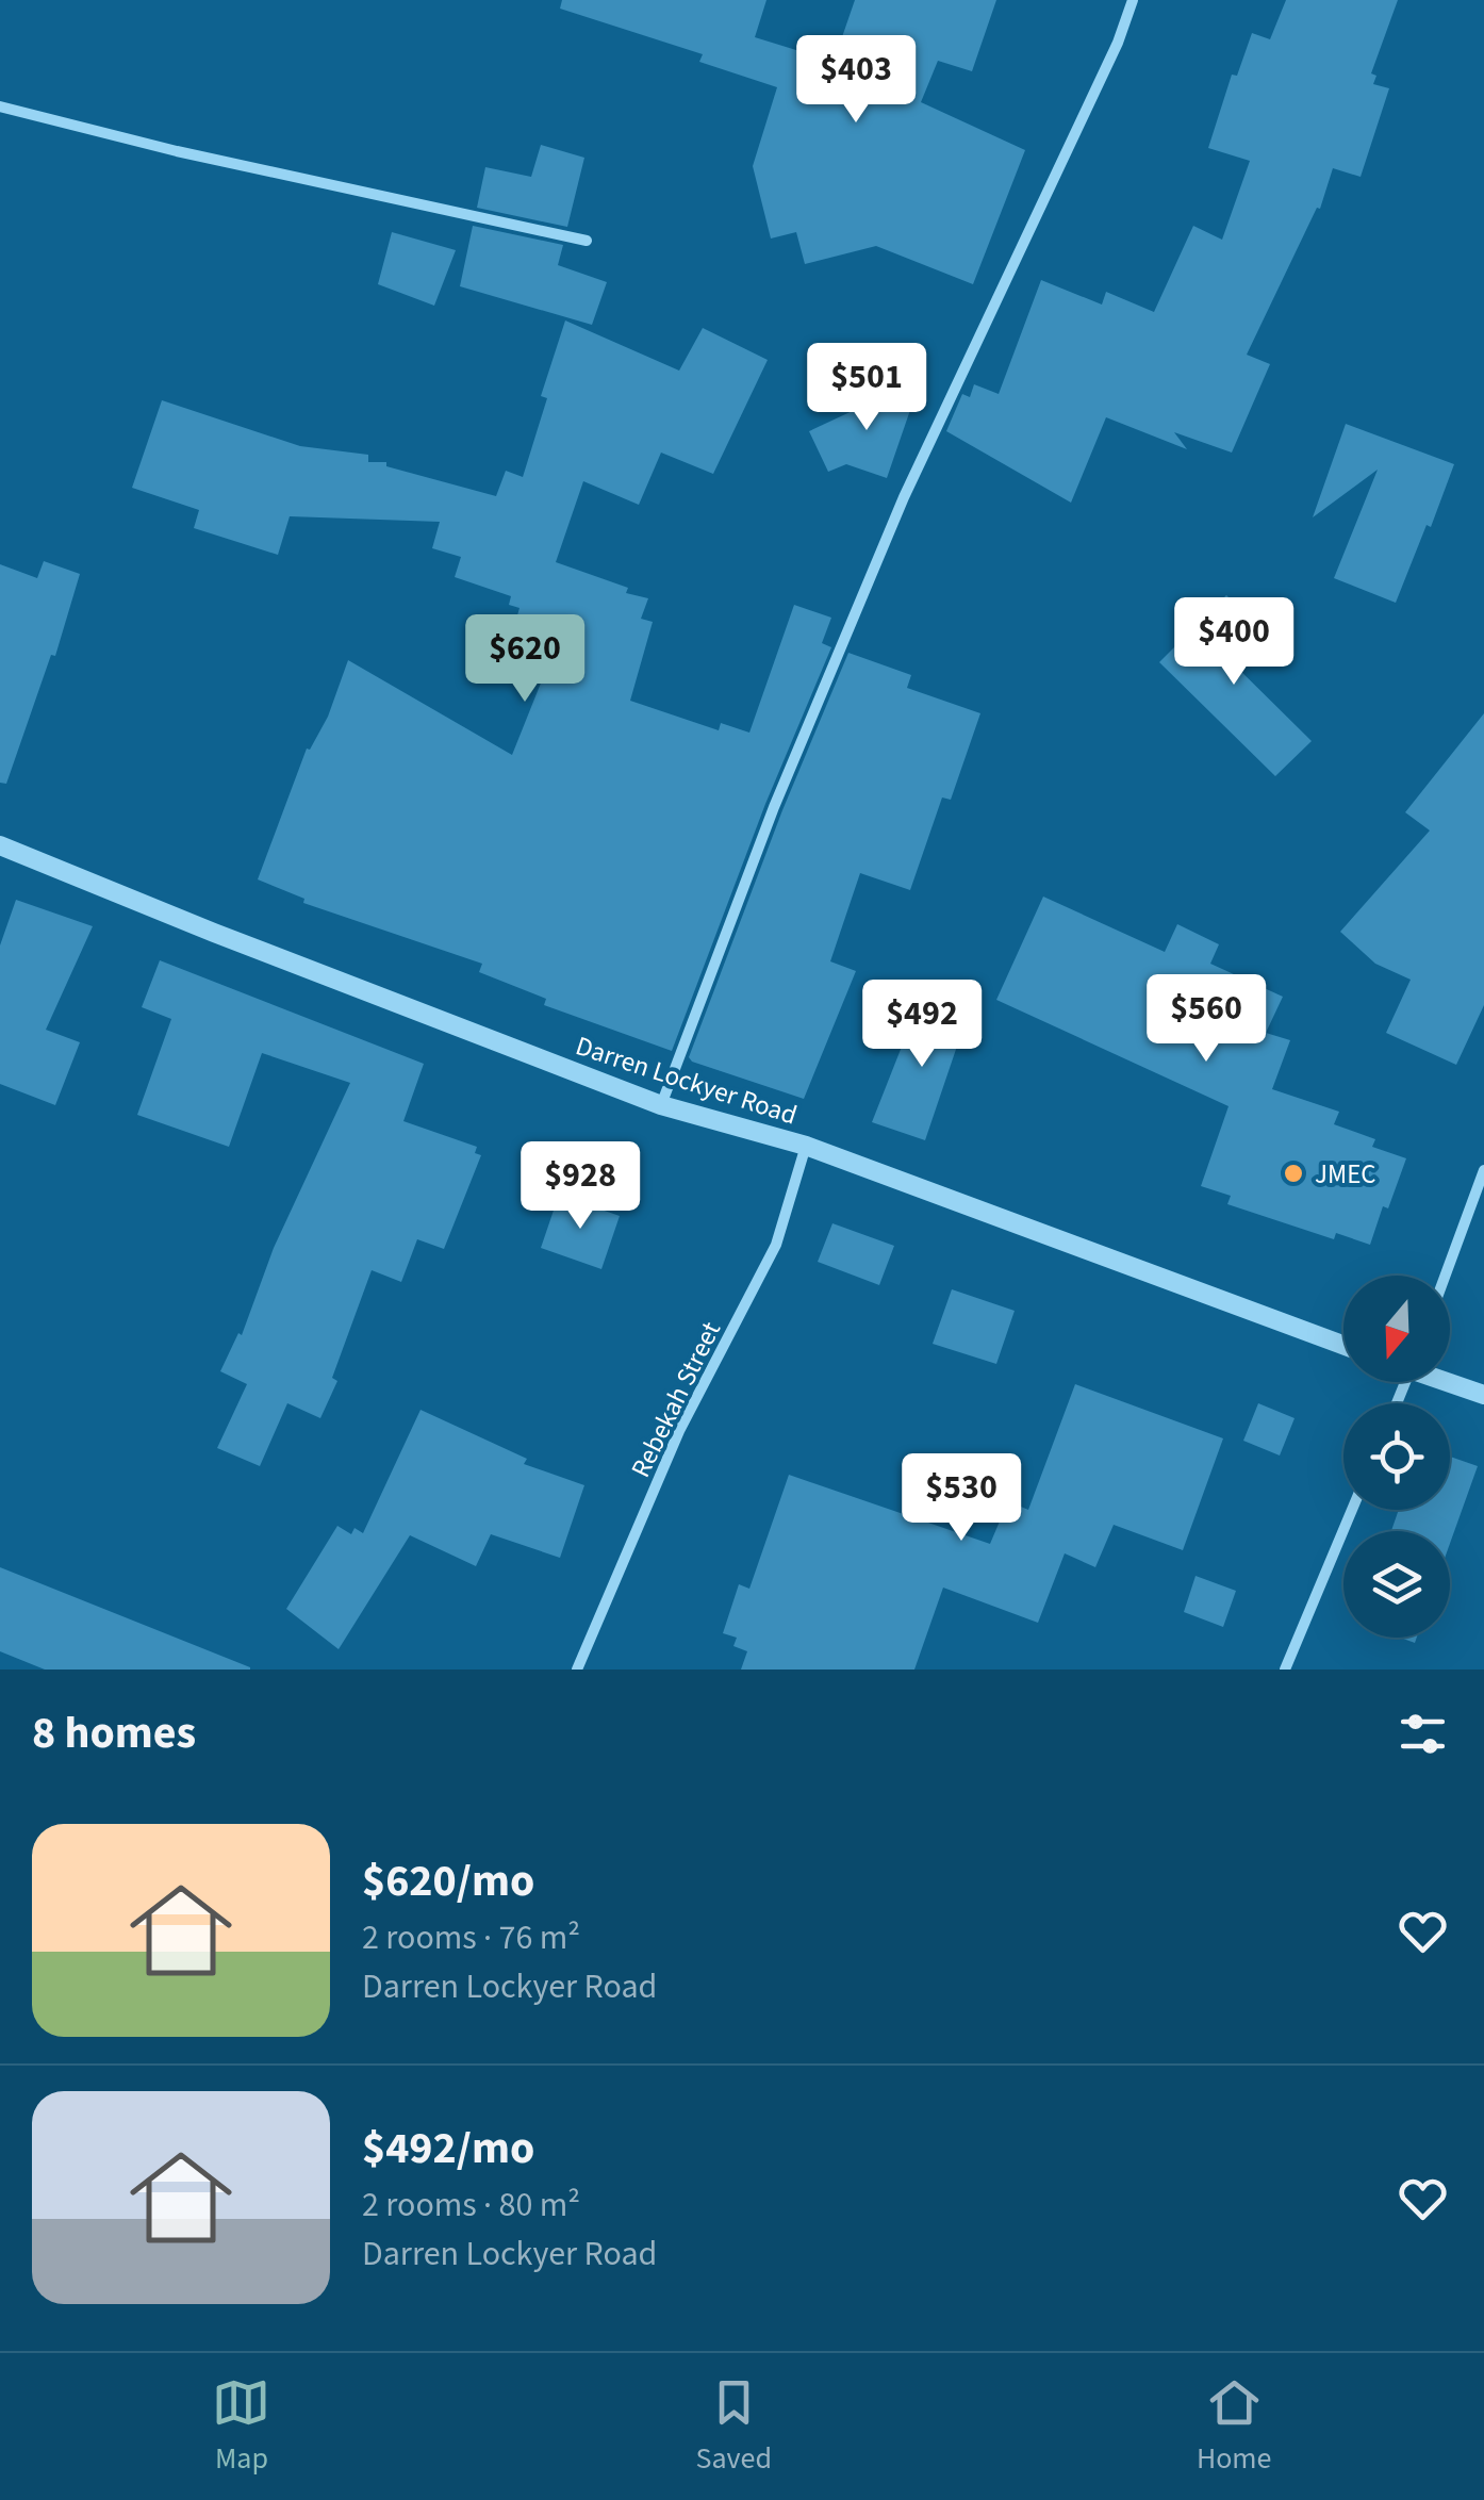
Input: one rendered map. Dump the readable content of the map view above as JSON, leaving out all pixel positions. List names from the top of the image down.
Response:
{
  "streets": {
    "street": ["Darren Lockyer Road", "Rebekah Street"]
  },
  "crossings": [
    ["Darren Lockyer Road", "Rebekah Street"]
  ],
  "places": ["JMEC"],
  "north": "bottom",
  "page": {
    "price": [
      "$403",
      "$501",
      "$400",
      "$620",
      "$560",
      "$492",
      "$928",
      "$530"
    ],
    "heading": "8 homes",
    "list": [
      {
        "name": "$620/mo",
        "note": "2 rooms · 76 m² · Darren Lockyer Road"
      },
      {
        "name": "$492/mo",
        "note": "2 rooms · 80 m² · Darren Lockyer Road"
      }
    ],
    "tabs": ["Map", "Saved", "Home"]
  }
}
